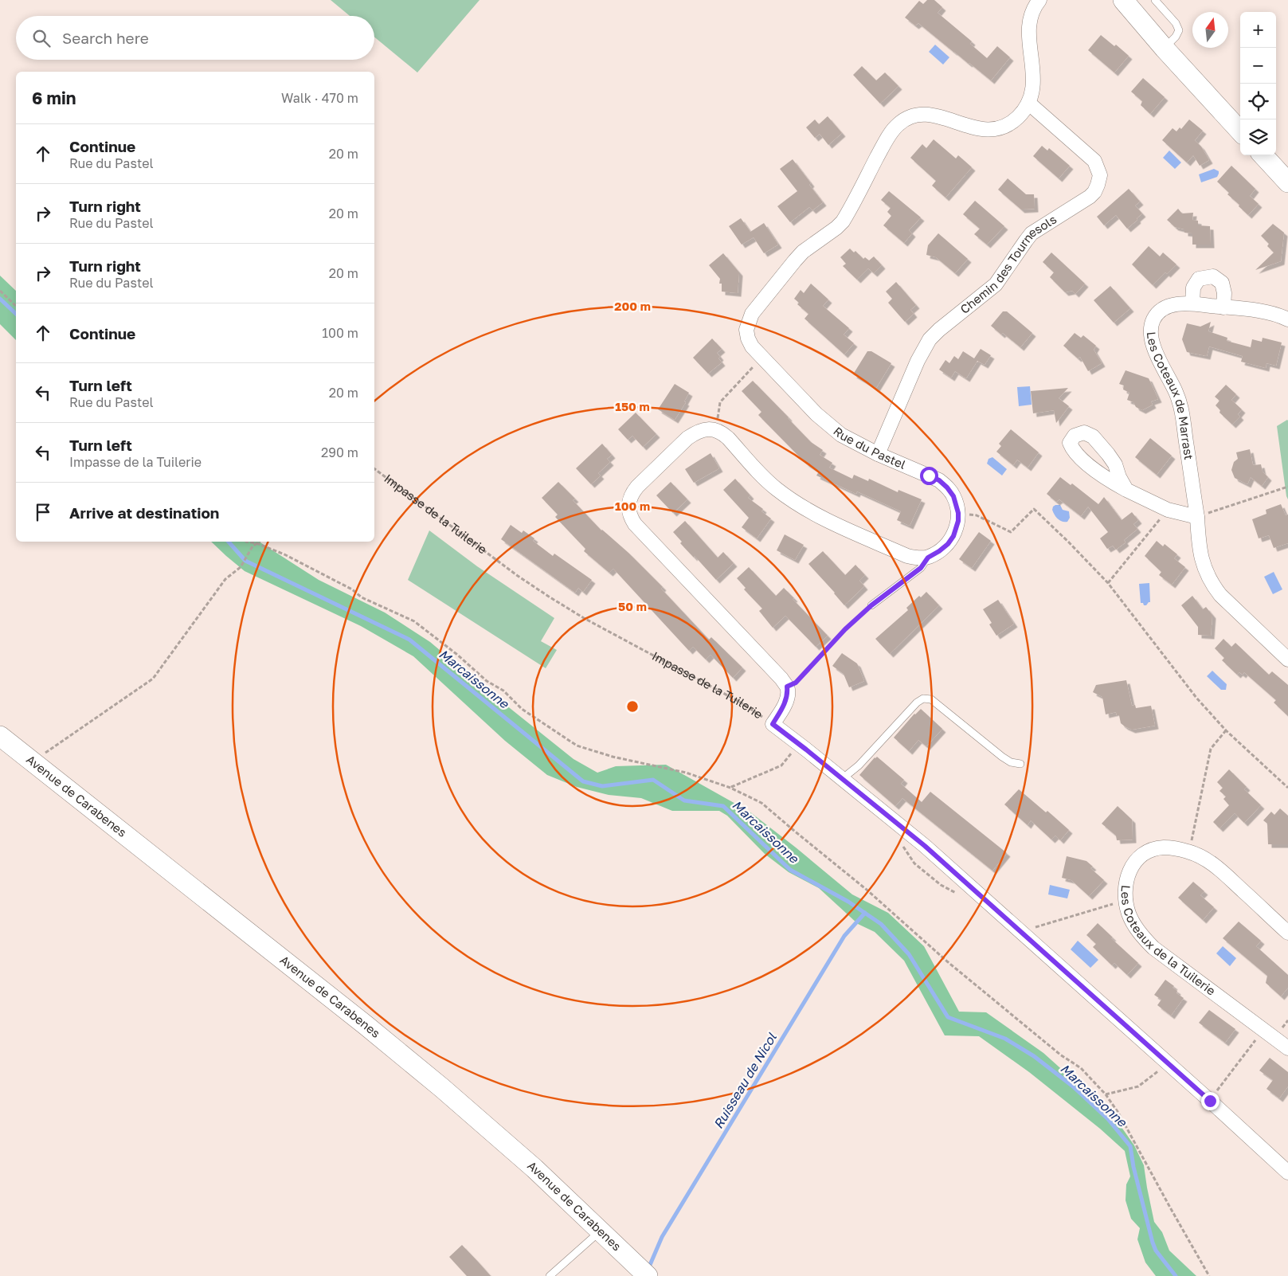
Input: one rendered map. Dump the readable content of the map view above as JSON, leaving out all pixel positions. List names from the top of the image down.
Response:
{
  "streets": {
    "street": [
      "Chemin des Tournesols",
      "Les Coteaux de Marrast",
      "Rue du Pastel",
      "Impasse de la Tuilerie",
      "Avenue de Carabenes",
      "Les Coteaux de la Tuilerie"
    ]
  },
  "crossings": [
    ["Chemin des Tournesols", "Rue du Pastel"]
  ],
  "water": ["Marcaissonne", "Ruisseau de Nicol"],
  "north": "top",
  "page": {
    "map_buttons": ["+", "−"],
    "search": "Search here",
    "heading": ["6 min", "Walk · 470 m"],
    "list": [
      ["Continue", "Rue du Pastel", "20 m"],
      ["Turn right", "Rue du Pastel", "20 m"],
      ["Turn right", "Rue du Pastel", "20 m"],
      ["Continue", "100 m"],
      ["Turn left", "Rue du Pastel", "20 m"],
      ["Turn left", "Impasse de la Tuilerie", "290 m"],
      "Arrive at destination"
    ]
  },
  "rings": [
    "200 m",
    "150 m",
    "100 m",
    "50 m"
  ]
}
